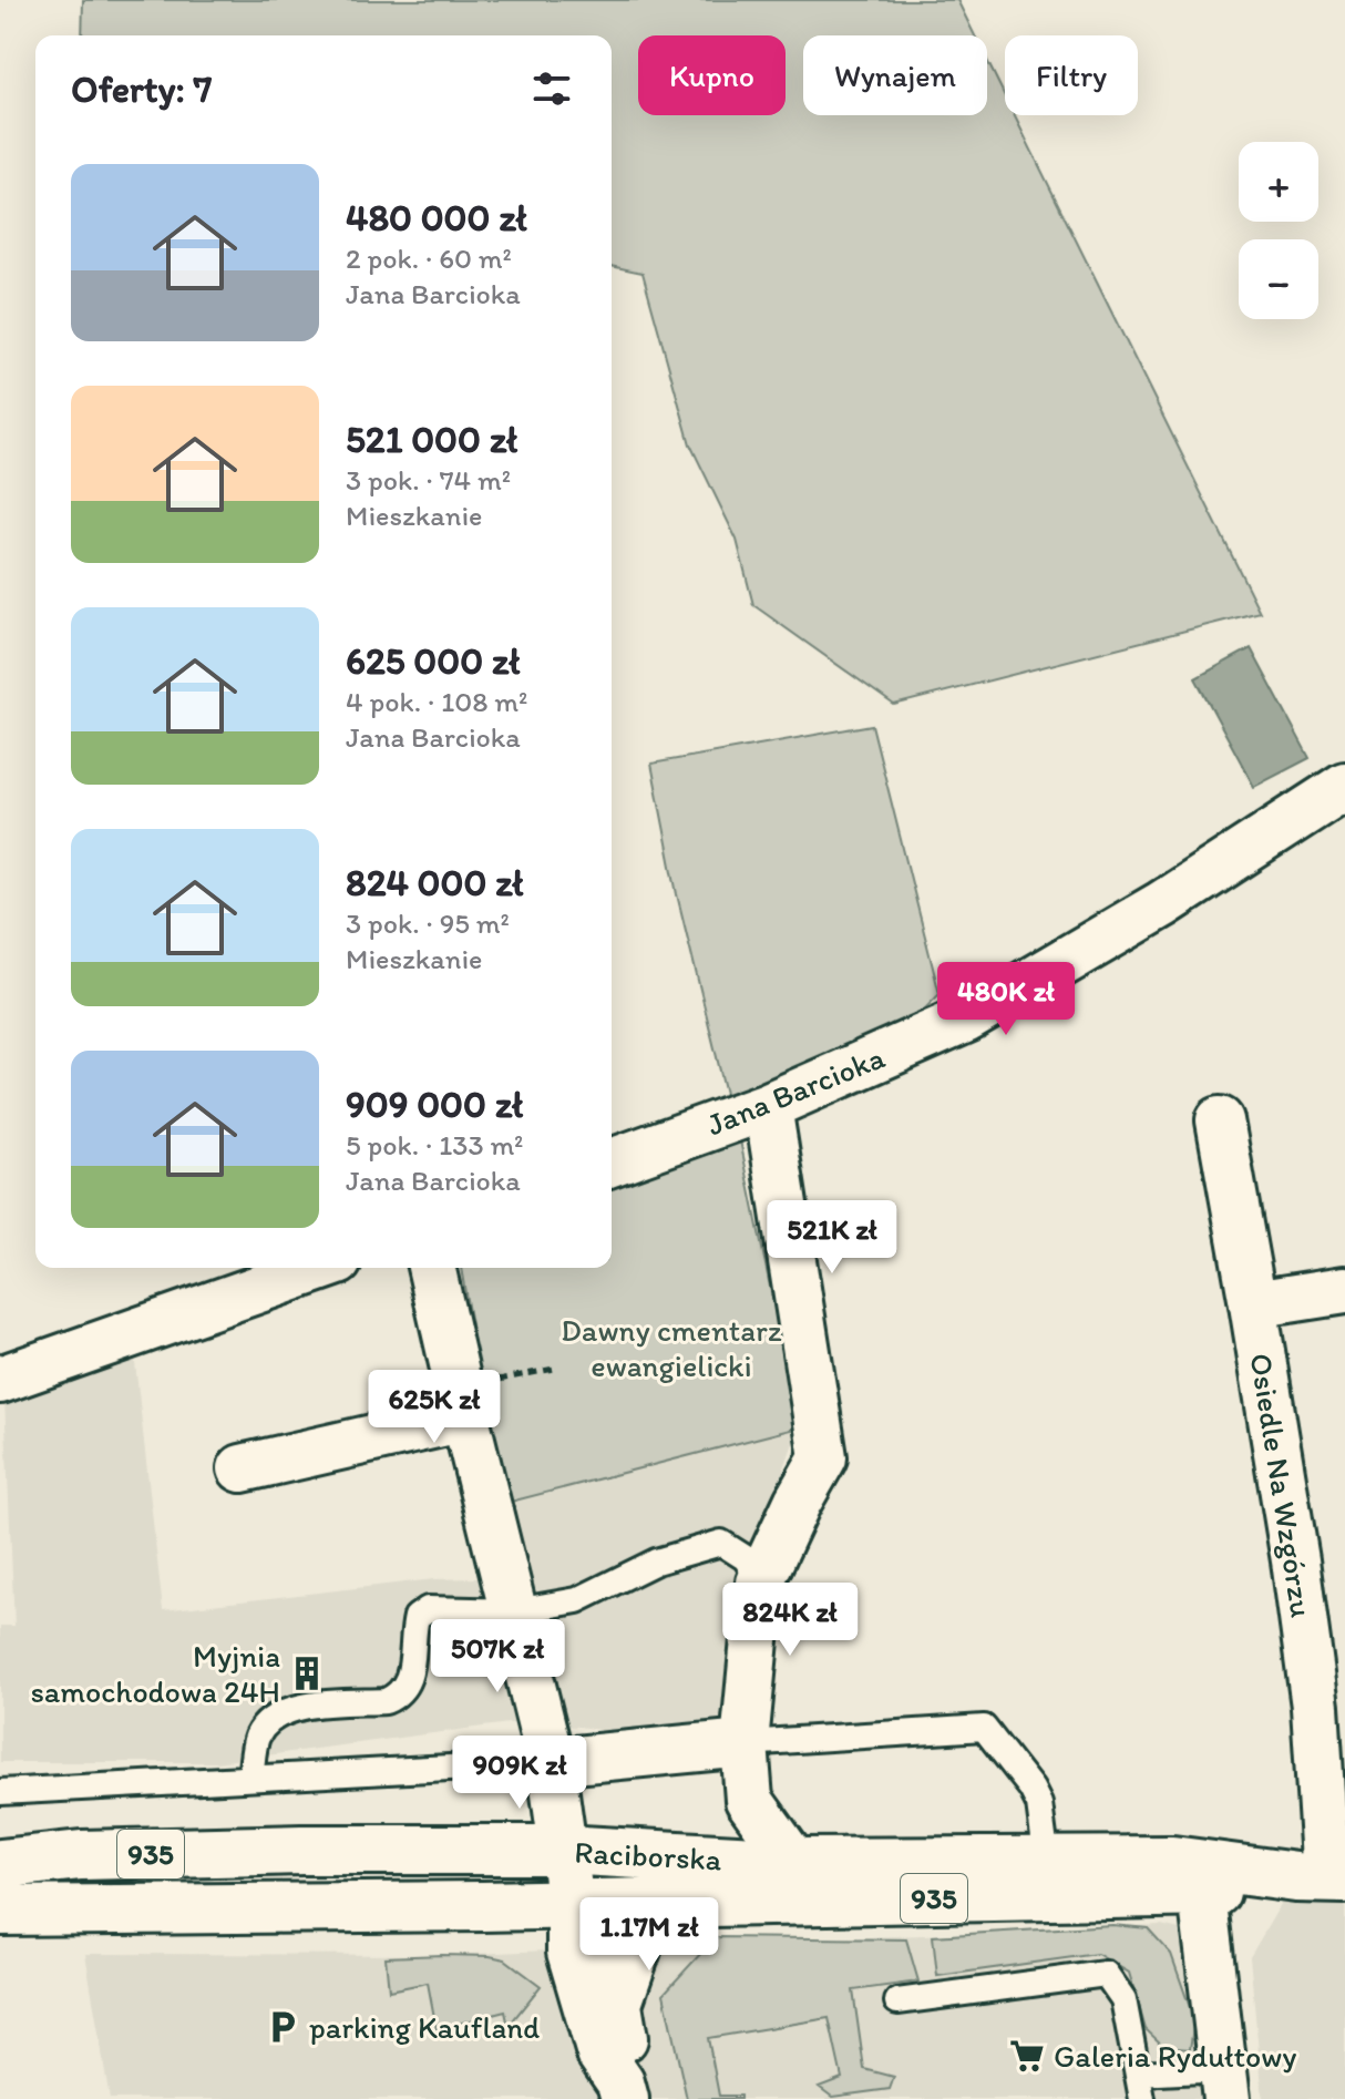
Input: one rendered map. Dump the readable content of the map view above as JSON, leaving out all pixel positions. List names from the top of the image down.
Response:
{
  "streets": {
    "main road": ["935", "Raciborska"],
    "street": ["Jana Barcioka", "Osiedle Na Wzgórzu"]
  },
  "crossings": [
    ["Osiedle Na Wzgórzu", "Raciborska"]
  ],
  "parks": ["Dawny cmentarz ewangielicki"],
  "places": {
    "building": ["Myjnia samochodowa 24H"],
    "parking": ["parking Kaufland"],
    "supermarket": ["Galeria Rydułtowy"]
  },
  "page": {
    "chip": ["Kupno", "Wynajem", "Filtry"],
    "heading": "Oferty: 7",
    "map_buttons": ["+", "−"],
    "list": [
      {
        "name": "480 000 zł",
        "note": "2 pok. · 60 m² · Jana Barcioka"
      },
      {
        "name": "521 000 zł",
        "note": "3 pok. · 74 m² · Mieszkanie"
      },
      {
        "name": "625 000 zł",
        "note": "4 pok. · 108 m² · Jana Barcioka"
      },
      {
        "name": "824 000 zł",
        "note": "3 pok. · 95 m² · Mieszkanie"
      },
      {
        "name": "909 000 zł",
        "note": "5 pok. · 133 m² · Jana Barcioka"
      }
    ],
    "price": [
      "480K zł",
      "521K zł",
      "625K zł",
      "824K zł",
      "507K zł",
      "909K zł",
      "1.17M zł"
    ]
  }
}
